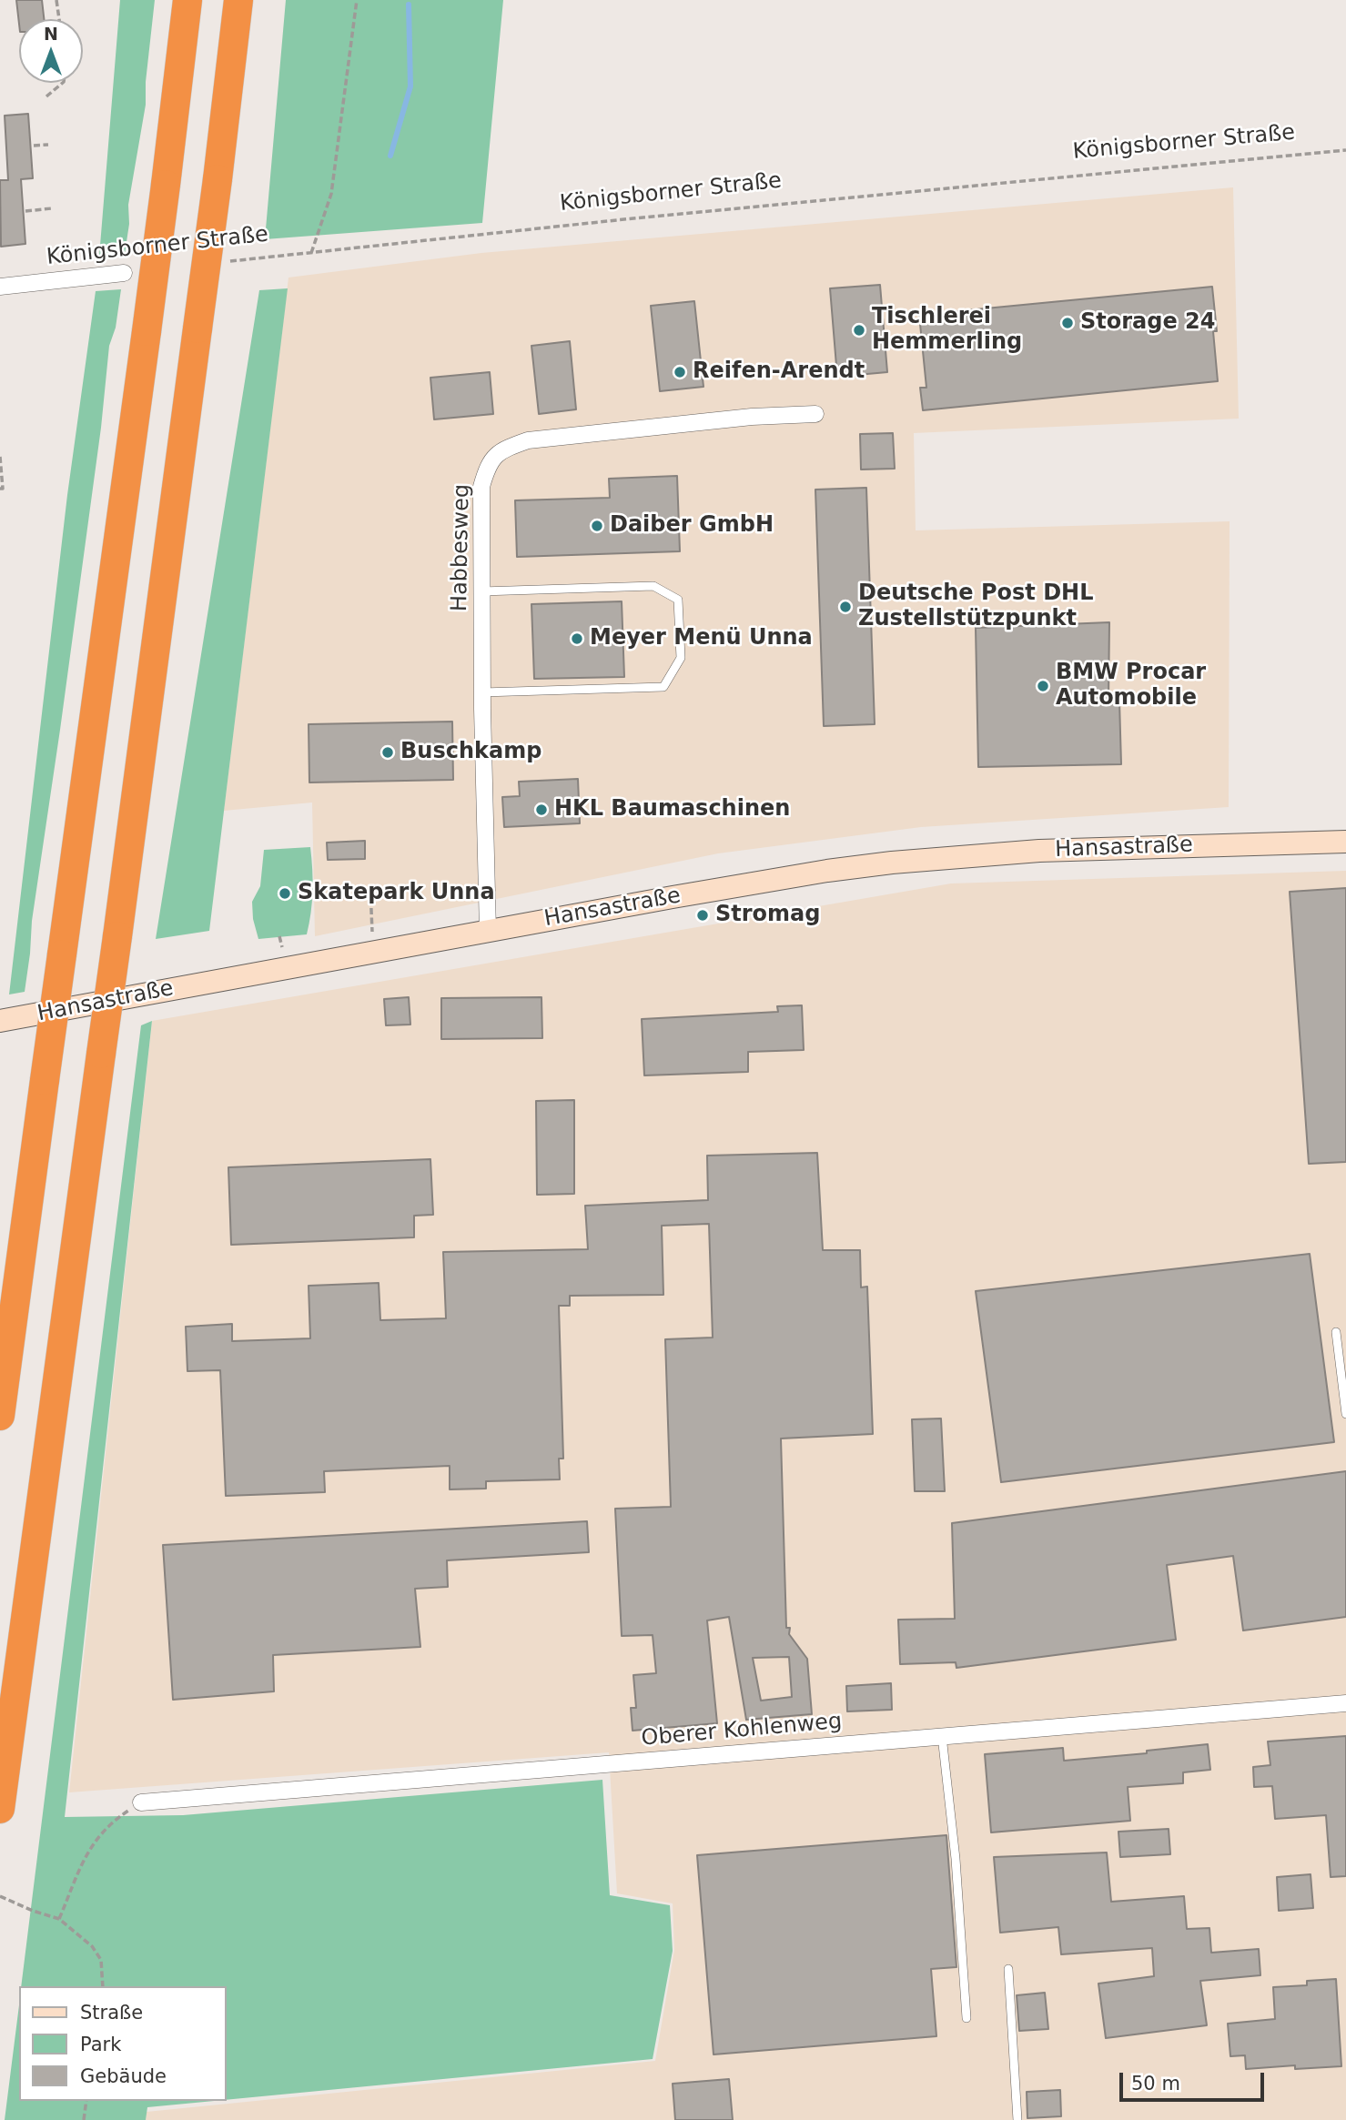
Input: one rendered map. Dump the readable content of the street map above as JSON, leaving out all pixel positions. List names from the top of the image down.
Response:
{
  "streets": {
    "main road": ["Hansastraße"],
    "street": ["Königsborner Straße", "Habbesweg", "Oberer Kohlenweg"]
  },
  "crossings": [
    ["Habbesweg", "Hansastraße"]
  ],
  "places": [
    "Storage 24",
    "Tischlerei Hemmerling",
    "Reifen-Arendt",
    "Daiber GmbH",
    "Deutsche Post DHL Zustellstützpunkt",
    "Meyer Menü Unna",
    "BMW Procar Automobile",
    "Buschkamp",
    "HKL Baumaschinen",
    "Skatepark Unna",
    "Stromag"
  ],
  "legend": ["Straße", "Park", "Gebäude"],
  "scale_bar": "50 m",
  "north": "top"
}
